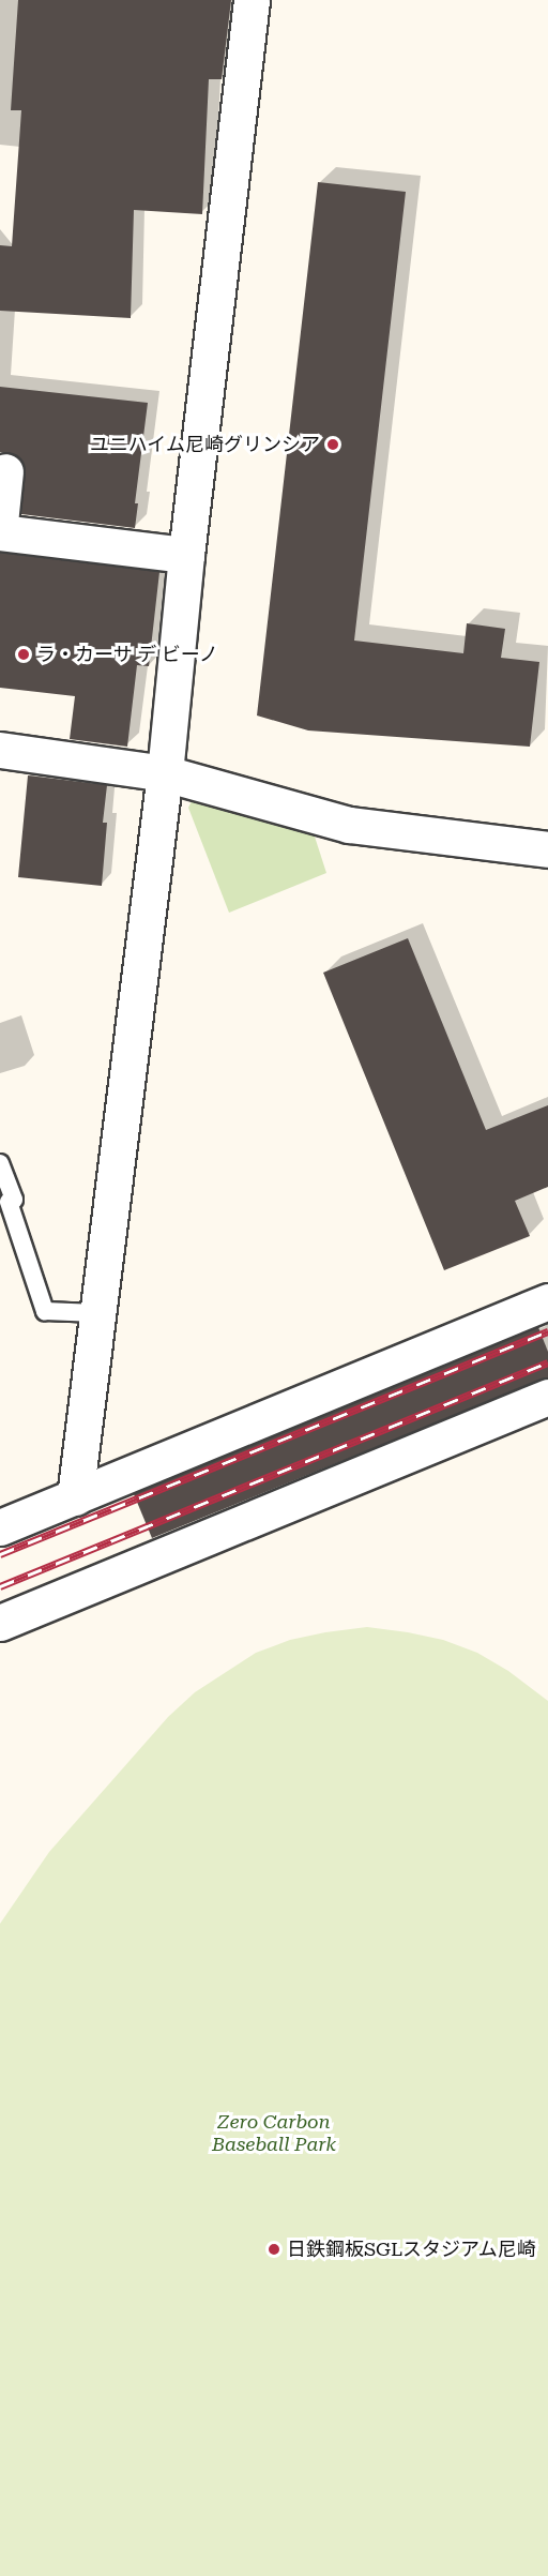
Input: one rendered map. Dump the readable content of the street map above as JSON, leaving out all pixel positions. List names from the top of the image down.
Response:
{
  "parks": ["Zero Carbon Baseball Park"],
  "places": ["ユニハイム尼崎グリンシア", "ラ・カーサ デ ビーノ", "日鉄鋼板SGLスタジアム尼崎"]
}
